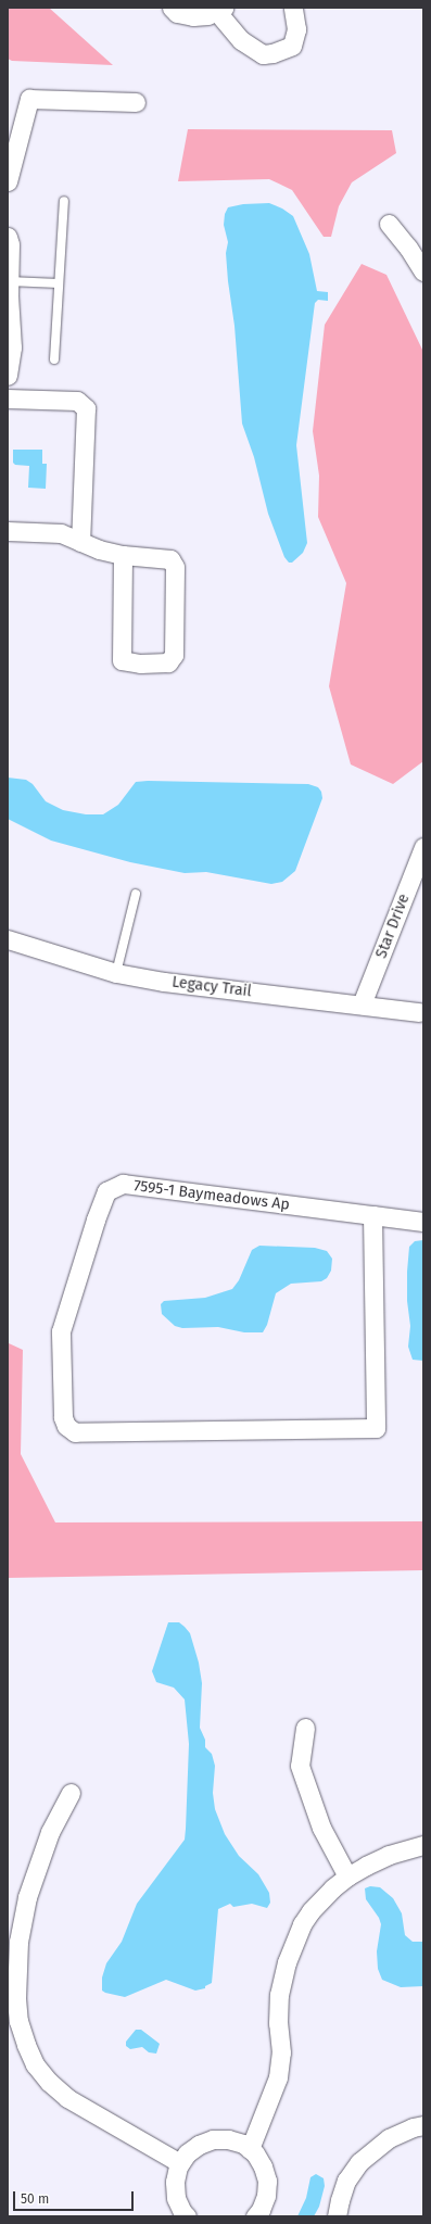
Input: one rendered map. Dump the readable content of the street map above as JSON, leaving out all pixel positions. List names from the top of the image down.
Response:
{
  "streets": {
    "street": ["Star Drive", "Legacy Trail", "7595-1 Baymeadows Ap"]
  },
  "crossings": [
    ["Star Drive", "Legacy Trail"]
  ],
  "scale_bar": "50 m"
}
